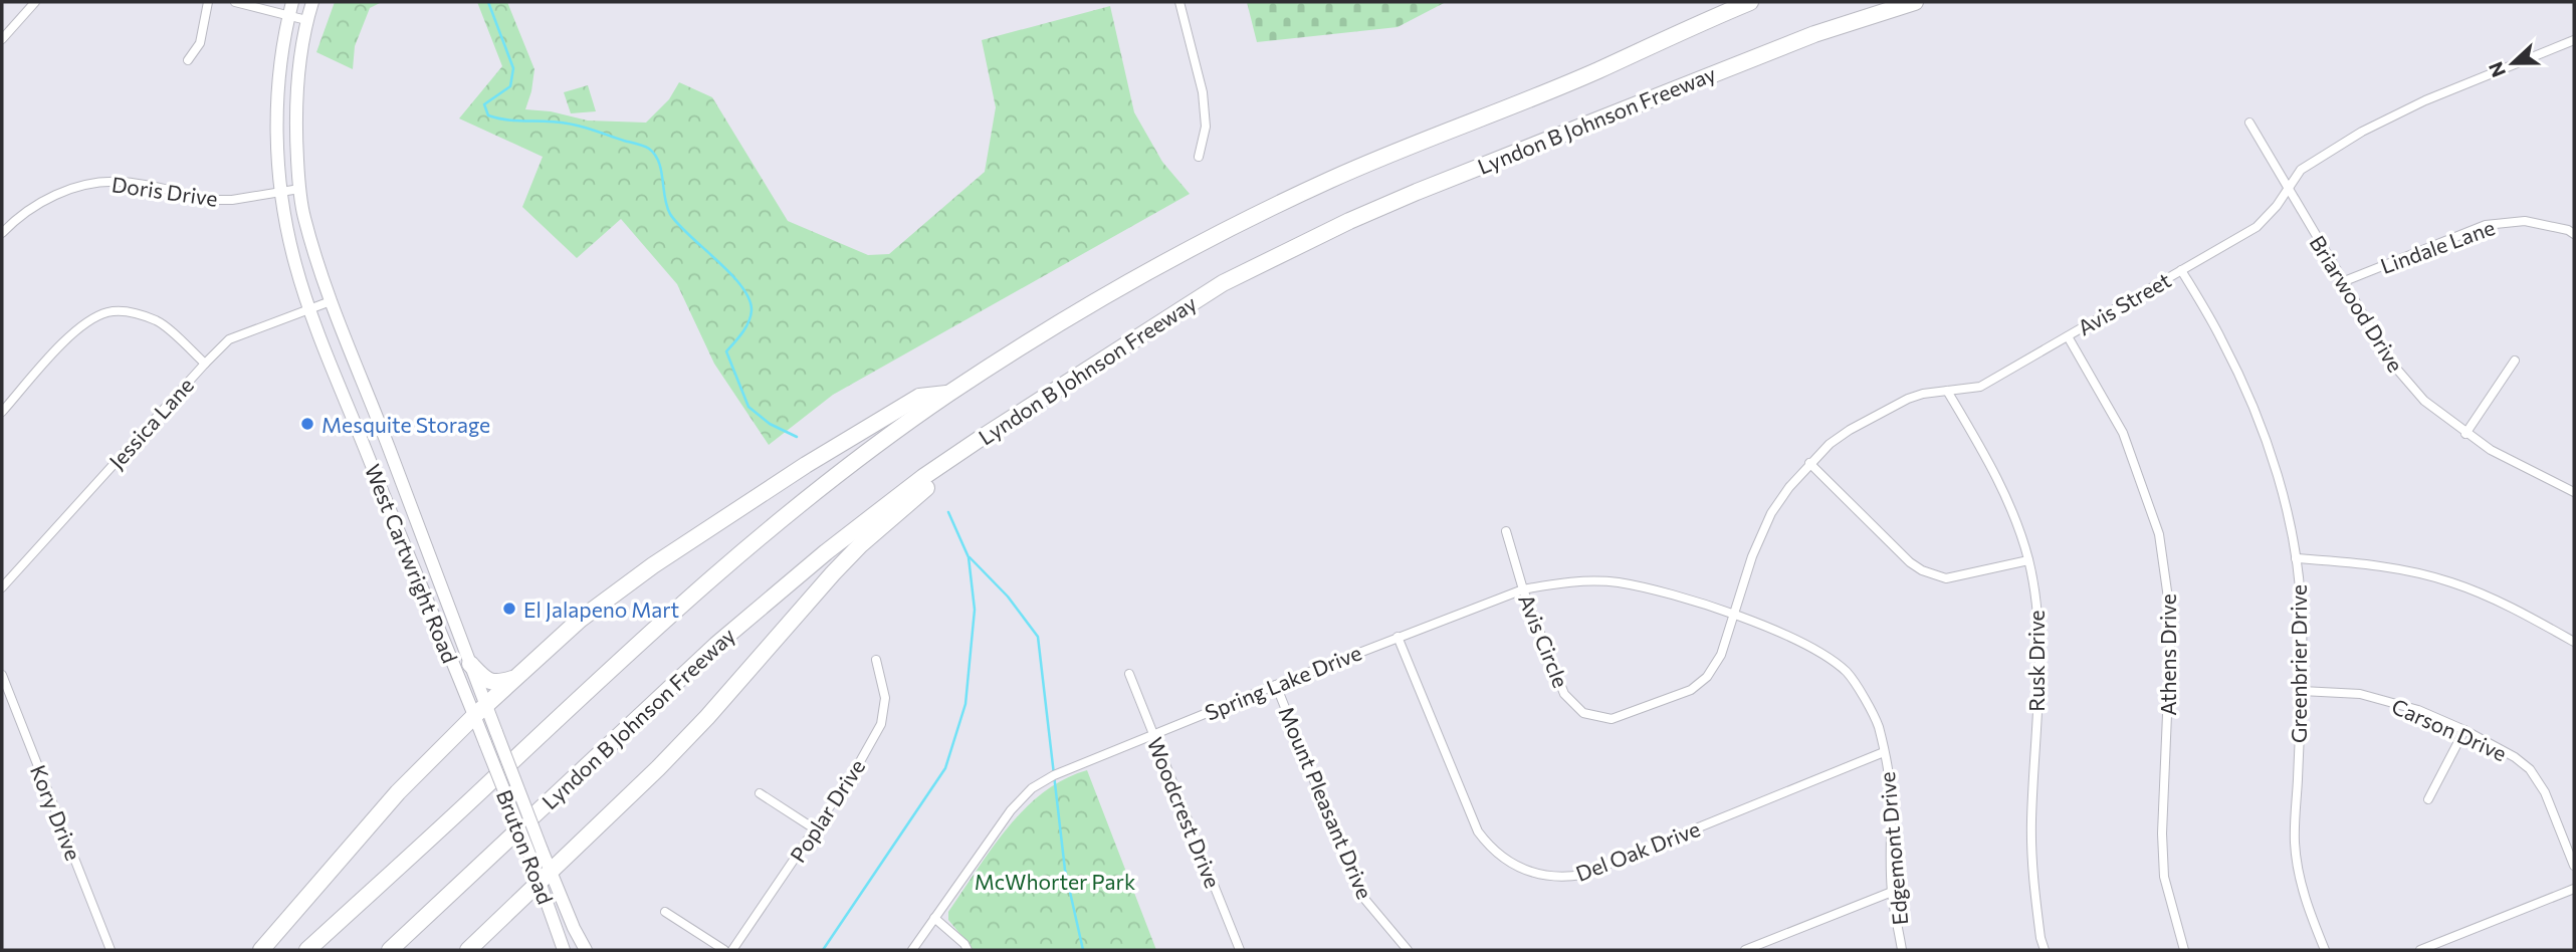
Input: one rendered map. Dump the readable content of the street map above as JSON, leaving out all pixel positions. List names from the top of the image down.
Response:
{
  "streets": {
    "highway": ["Lyndon B Johnson Freeway"],
    "main road": ["West Cartwright Road", "Bruton Road"],
    "street": [
      "Doris Drive",
      "Lindale Lane",
      "Avis Street",
      "Briarwood Drive",
      "Jessica Lane",
      "Avis Circle",
      "Athens Drive",
      "Rusk Drive",
      "Greenbrier Drive",
      "Spring Lake Drive",
      "Carson Drive",
      "Mount Pleasant Drive",
      "Poplar Drive",
      "Kory Drive",
      "Woodcrest Drive",
      "Edgemont Drive",
      "Del Oak Drive"
    ]
  },
  "crossings": [
    ["Doris Drive", "West Cartwright Road"],
    ["Lindale Lane", "Briarwood Drive"],
    ["Avis Street", "Briarwood Drive"],
    ["Avis Street", "Avis Circle"],
    ["Avis Street", "Athens Drive"],
    ["Avis Street", "Rusk Drive"],
    ["Avis Street", "Greenbrier Drive"],
    ["Avis Street", "Spring Lake Drive"],
    ["Avis Street", "Edgemont Drive"],
    ["Jessica Lane", "West Cartwright Road"],
    ["West Cartwright Road", "Bruton Road"],
    ["Avis Circle", "Spring Lake Drive"],
    ["Avis Circle", "Edgemont Drive"],
    ["Greenbrier Drive", "Carson Drive"],
    ["Spring Lake Drive", "Mount Pleasant Drive"],
    ["Spring Lake Drive", "Woodcrest Drive"],
    ["Spring Lake Drive", "Edgemont Drive"],
    ["Spring Lake Drive", "Del Oak Drive"],
    ["Edgemont Drive", "Del Oak Drive"]
  ],
  "parks": ["McWhorter Park"],
  "places": ["Mesquite Storage", "El Jalapeno Mart"],
  "north": "left"
}
